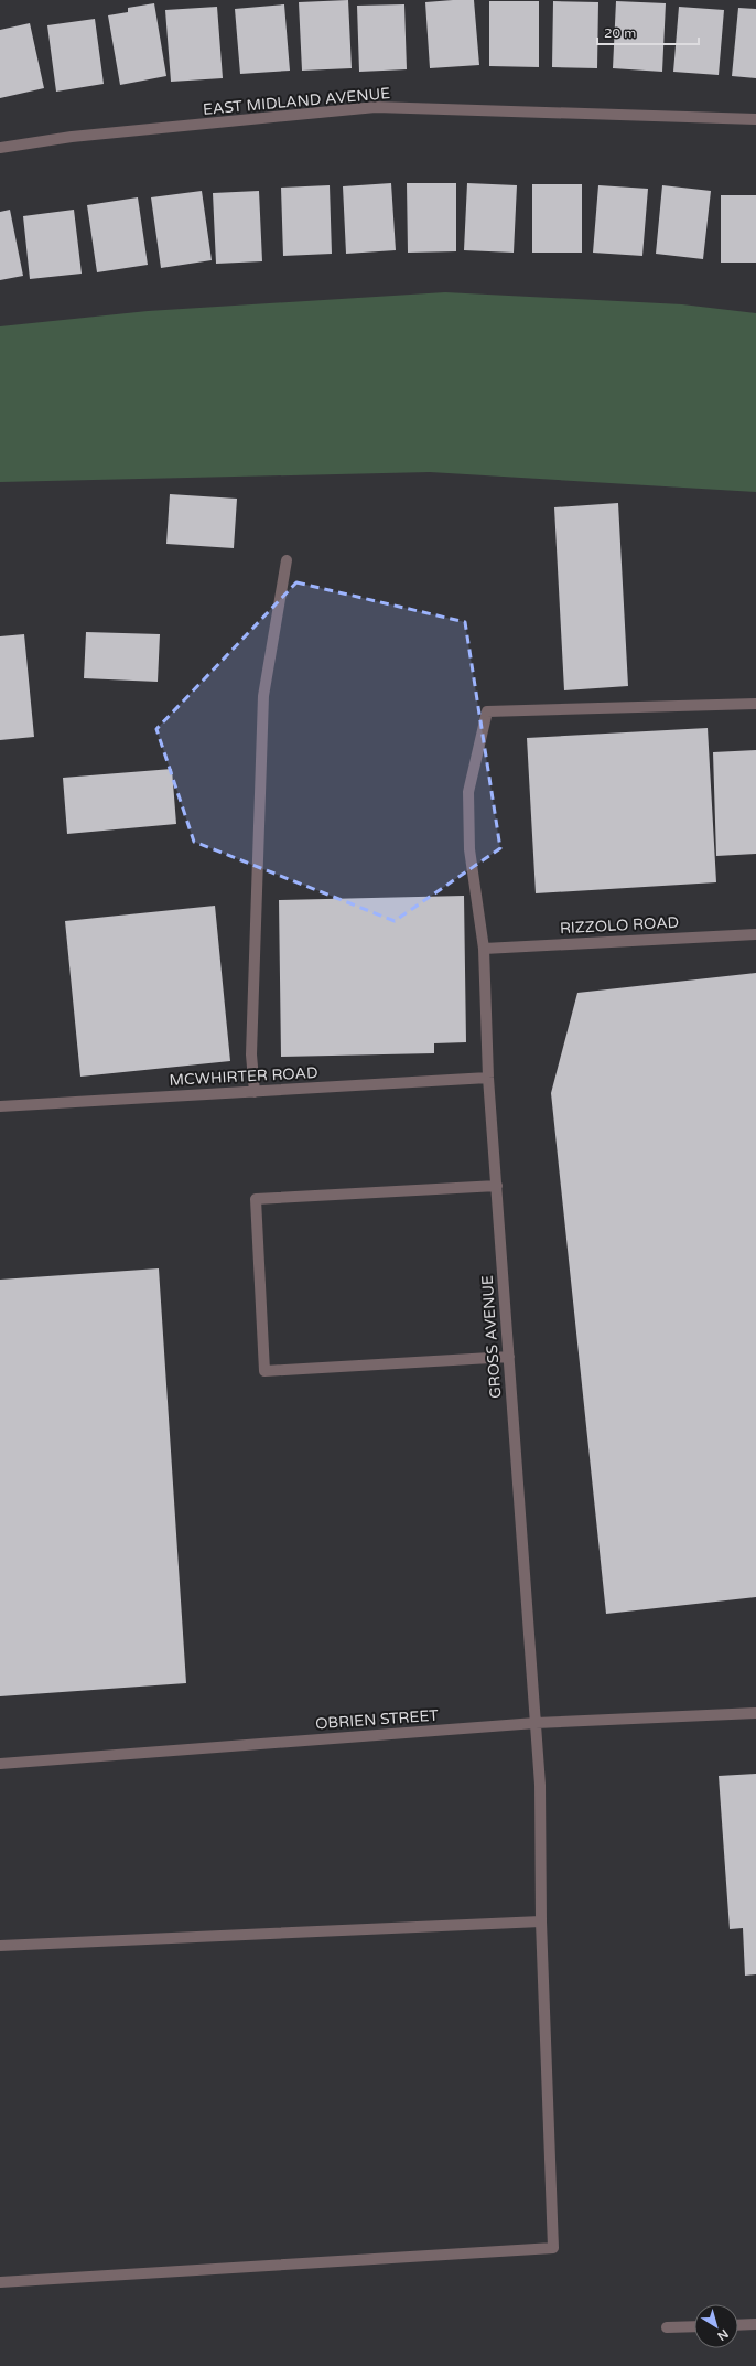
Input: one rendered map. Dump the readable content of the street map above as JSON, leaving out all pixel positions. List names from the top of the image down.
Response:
{
  "streets": {
    "street": [
      "EAST MIDLAND AVENUE",
      "RIZZOLO ROAD",
      "MCWHIRTER ROAD",
      "GROSS AVENUE",
      "OBRIEN STREET"
    ]
  },
  "crossings": [
    ["RIZZOLO ROAD", "GROSS AVENUE"],
    ["MCWHIRTER ROAD", "GROSS AVENUE"],
    ["GROSS AVENUE", "OBRIEN STREET"]
  ],
  "scale_bar": "20 m",
  "north": "bottom right"
}
